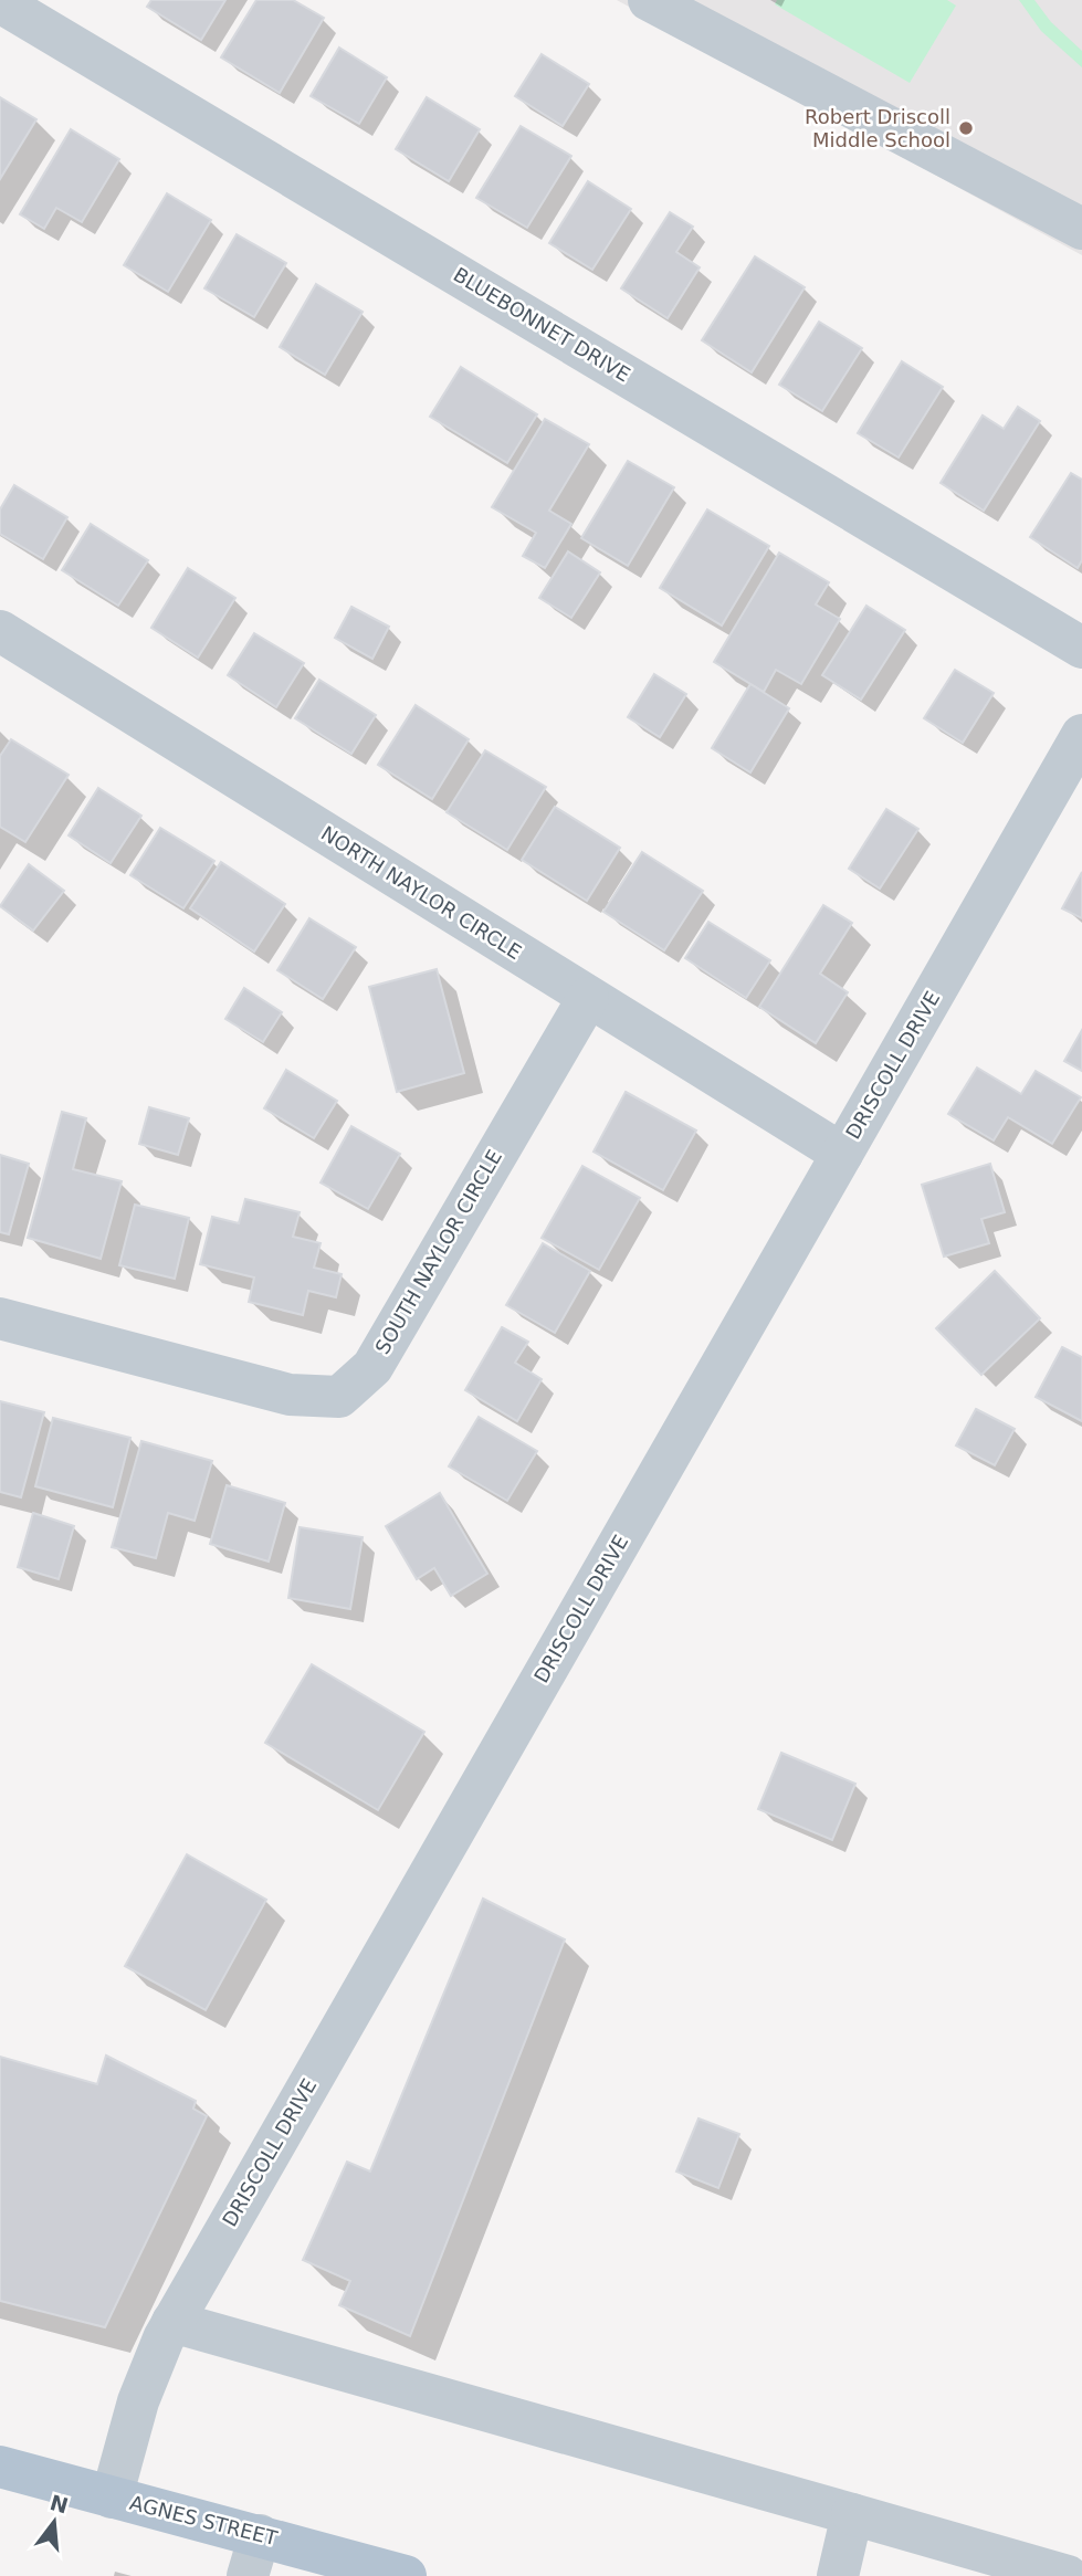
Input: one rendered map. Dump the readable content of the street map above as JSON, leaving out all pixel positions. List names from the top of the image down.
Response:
{
  "streets": {
    "main road": ["AGNES STREET"],
    "street": [
      "BLUEBONNET DRIVE",
      "NORTH NAYLOR CIRCLE",
      "DRISCOLL DRIVE",
      "SOUTH NAYLOR CIRCLE"
    ]
  },
  "crossings": [
    ["NORTH NAYLOR CIRCLE", "DRISCOLL DRIVE"],
    ["NORTH NAYLOR CIRCLE", "SOUTH NAYLOR CIRCLE"],
    ["DRISCOLL DRIVE", "AGNES STREET"]
  ],
  "places": ["Robert Driscoll Middle School"],
  "north": "top"
}
